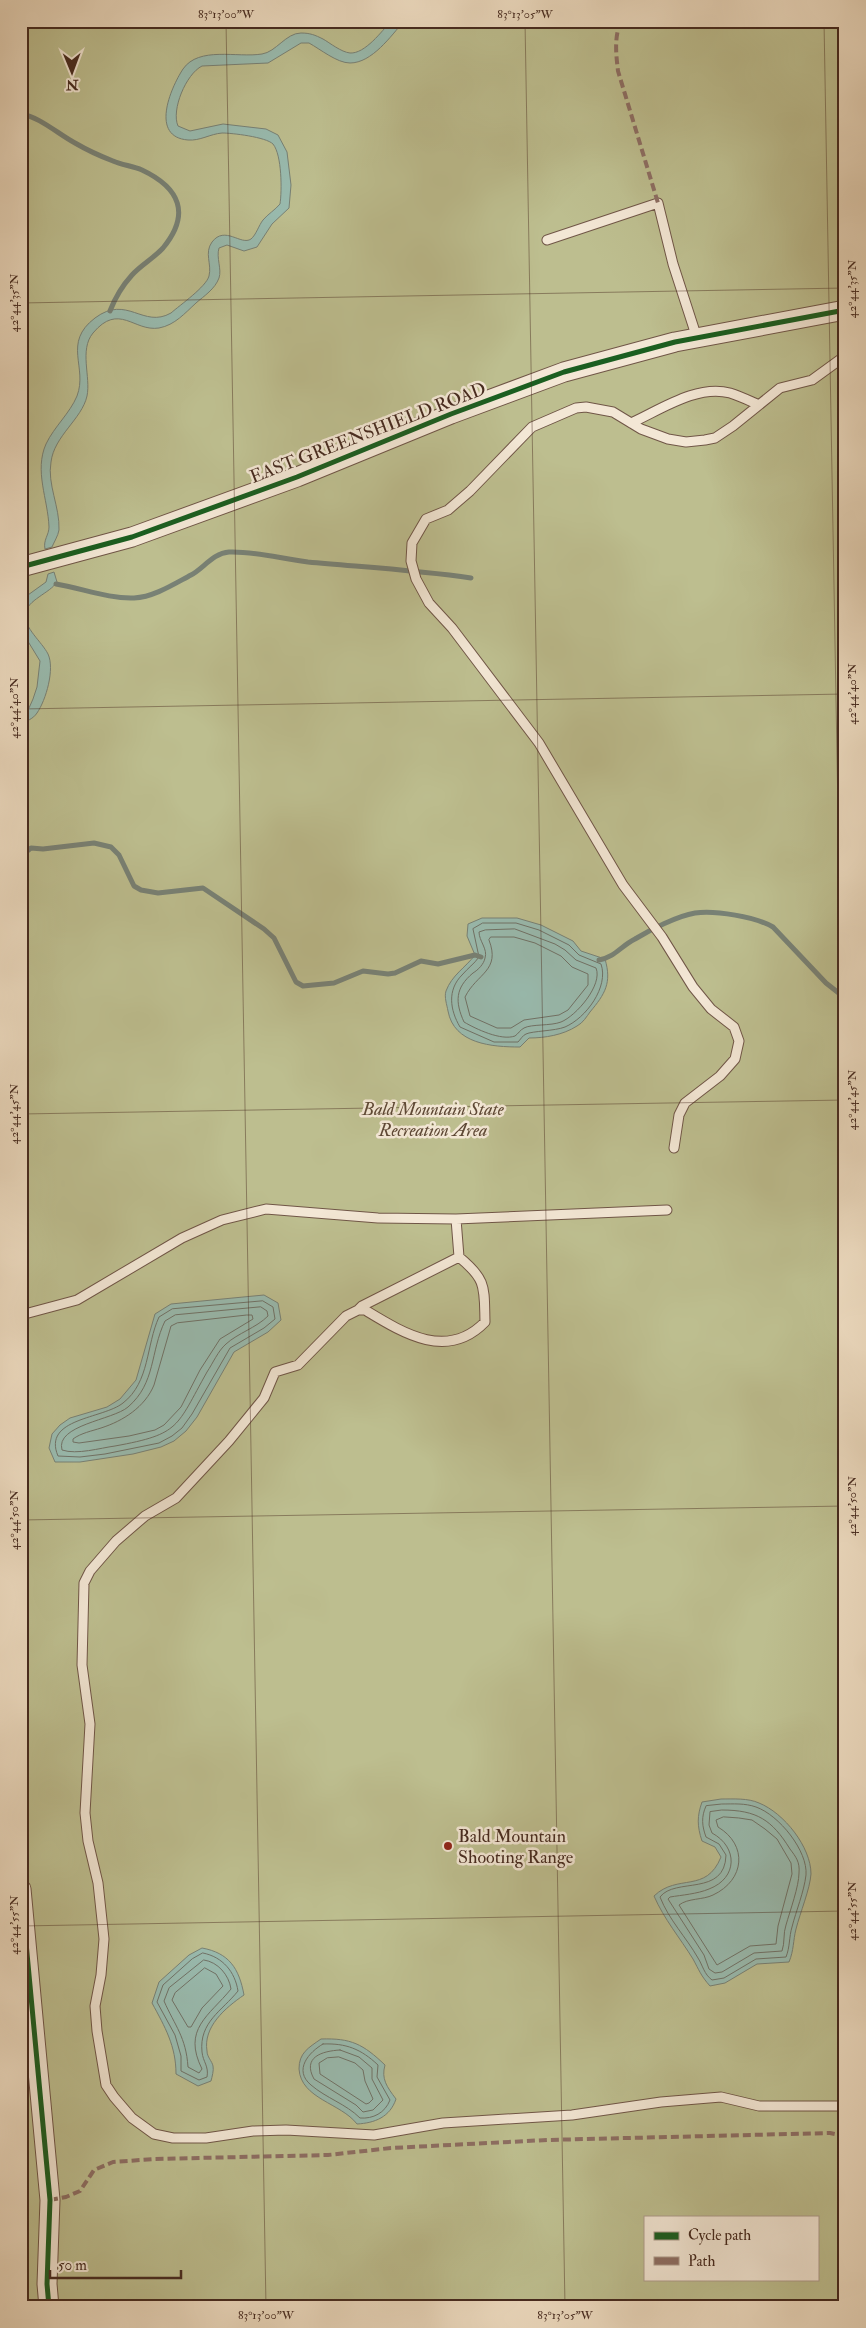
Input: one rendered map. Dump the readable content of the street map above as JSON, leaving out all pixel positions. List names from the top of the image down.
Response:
{
  "streets": {
    "street": ["EAST GREENSHIELD ROAD"]
  },
  "parks": ["Bald Mountain State Recreation Area"],
  "places": ["Bald Mountain Shooting Range"],
  "legend": ["Cycle path", "Path"],
  "scale_bar": "50 m",
  "north": "bottom",
  "coordinates": [
    "83°13'00\"W",
    "83°13'05\"W",
    "42°44'35\"N",
    "42°44'40\"N",
    "42°44'45\"N",
    "42°44'50\"N",
    "42°44'55\"N"
  ]
}
